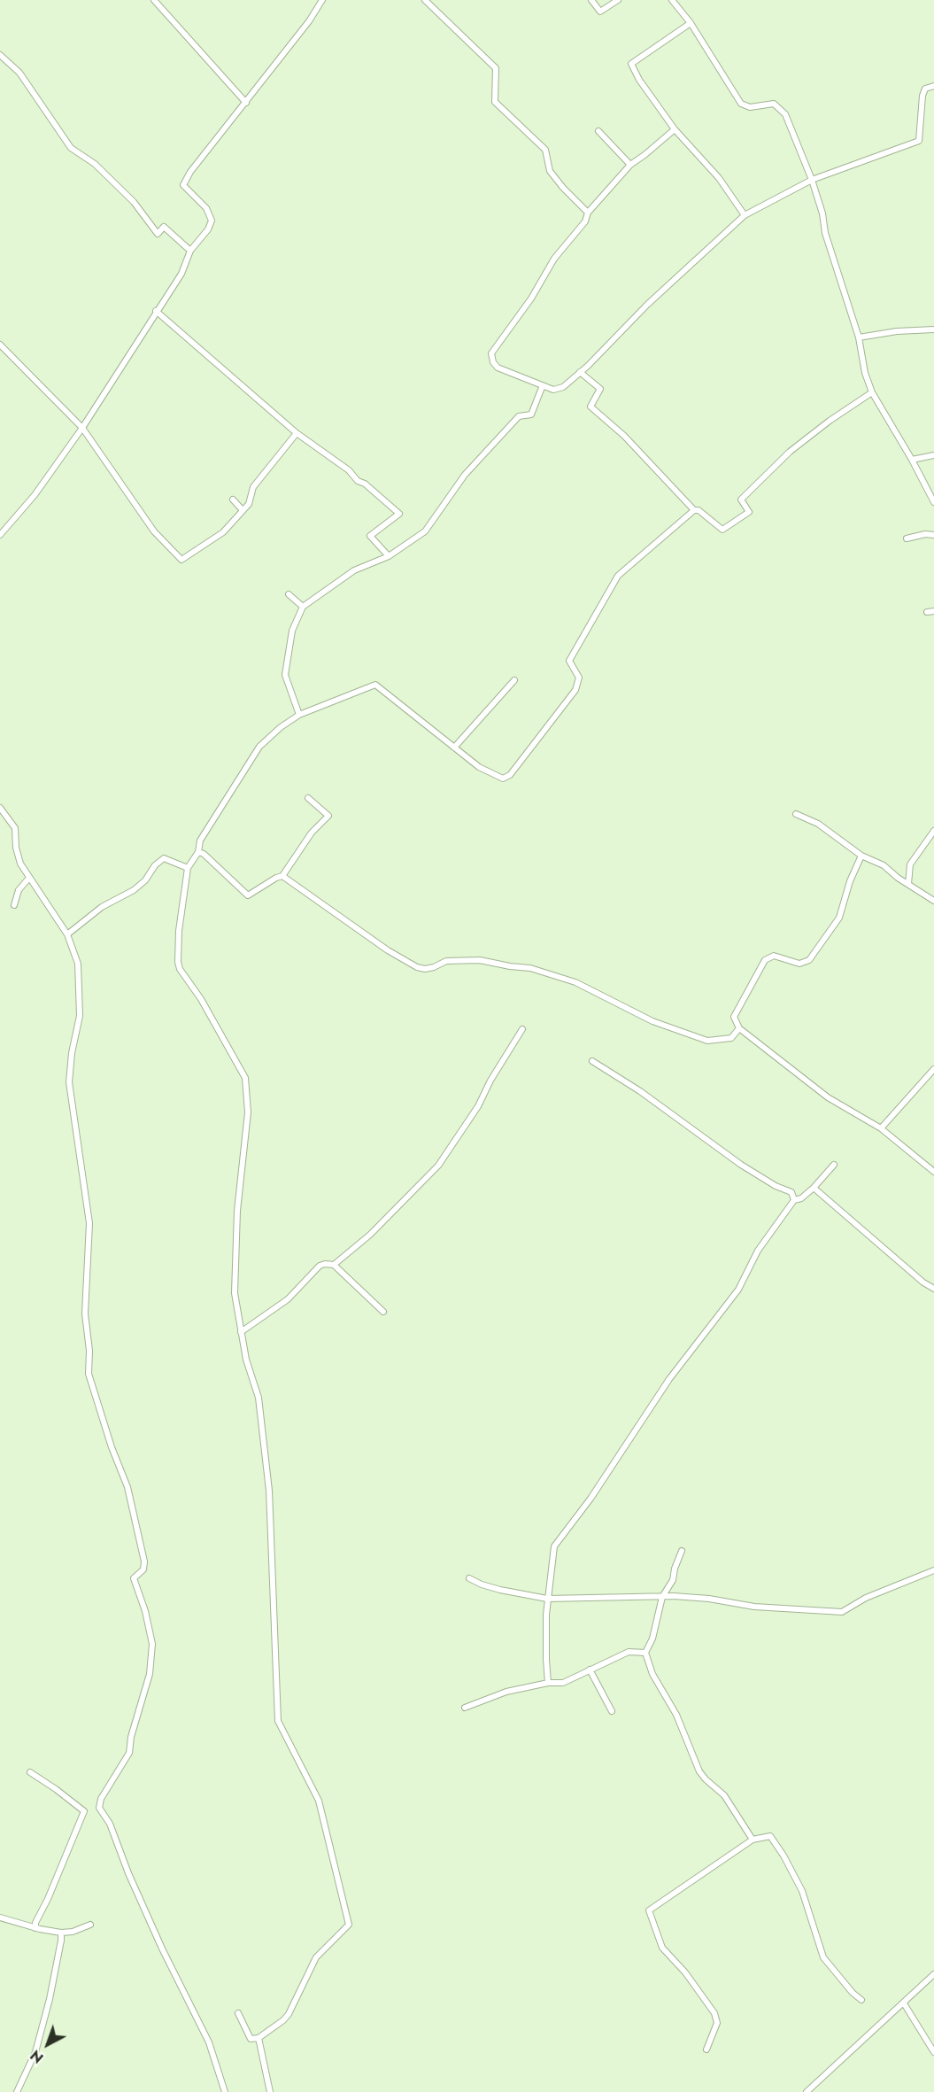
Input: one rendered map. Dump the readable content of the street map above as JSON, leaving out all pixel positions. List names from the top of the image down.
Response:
{
  "north": "bottom left"
}
